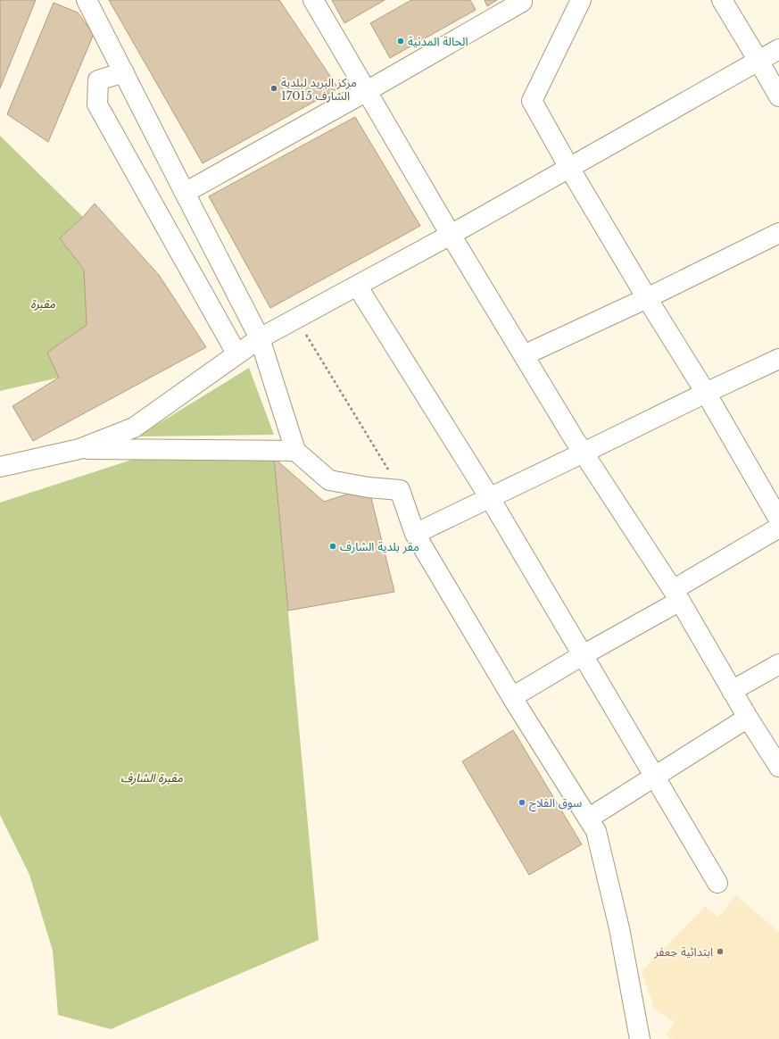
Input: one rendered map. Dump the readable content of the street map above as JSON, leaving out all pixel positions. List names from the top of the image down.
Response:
{
  "parks": ["مقبرة", "مقبرة الشارف"],
  "places": [
    "الحالة المدنية",
    "مركز البريد لبلدية الشارف 17015",
    "مقر بلدية الشارف",
    "سوق الفلاح",
    "ابتدائية جعفر"
  ]
}
